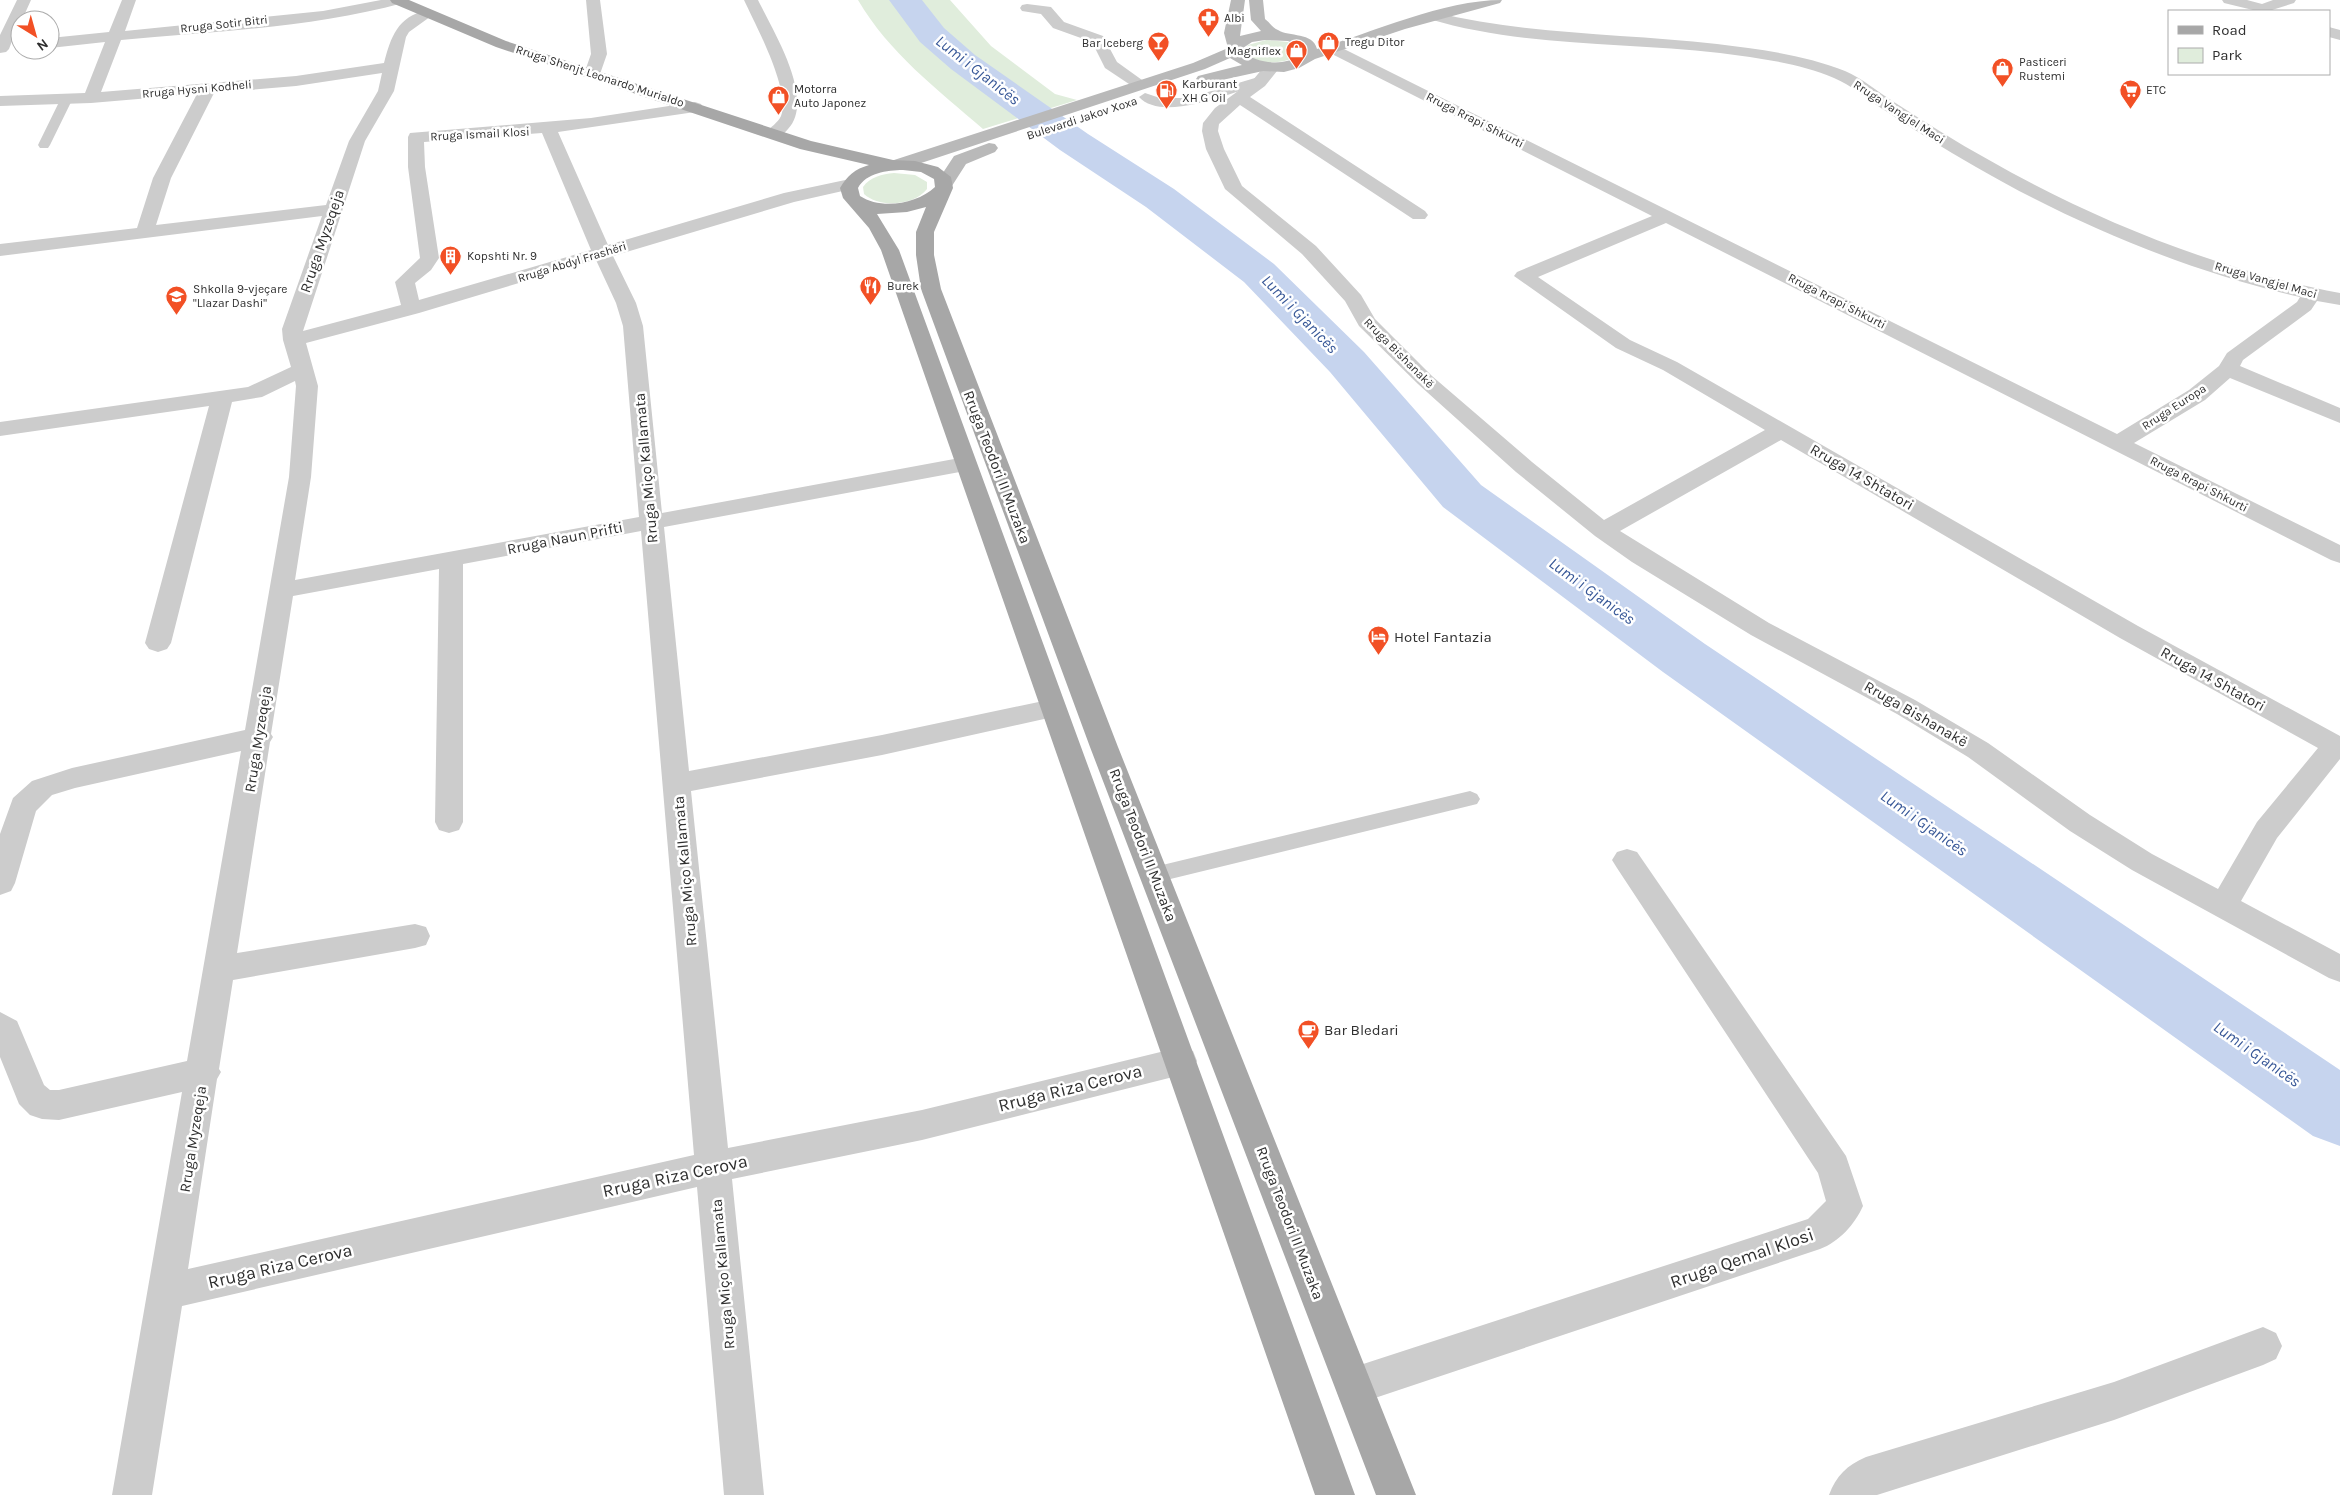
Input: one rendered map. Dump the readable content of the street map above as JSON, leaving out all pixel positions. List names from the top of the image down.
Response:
{
  "streets": {
    "main road": ["Rruga Shenjt Leonardo Murialdo", "Bulevardi Jakov Xoxa", "Rruga Teodori II Muzaka"],
    "street": [
      "Rruga Sotir Bitri",
      "Rruga Hysni Kodheli",
      "Rruga Vangjel Maci",
      "Rruga Rrapi Shkurti",
      "Rruga Ismail Klosi",
      "Rruga Myzeqeja",
      "Rruga Abdyl Frashëri",
      "Rruga Bishanakë",
      "Rruga Europa",
      "Rruga Miço Kallamata",
      "Rruga 14 Shtatori",
      "Rruga Naun Prifti",
      "Rruga Riza Cerova",
      "Rruga Qemal Klosi"
    ]
  },
  "crossings": [
    ["Rruga Sotir Bitri", "Rruga Shenjt Leonardo Murialdo"],
    ["Rruga Shenjt Leonardo Murialdo", "Bulevardi Jakov Xoxa"],
    ["Rruga Shenjt Leonardo Murialdo", "Rruga Ismail Klosi"],
    ["Rruga Shenjt Leonardo Murialdo", "Rruga Myzeqeja"],
    ["Rruga Shenjt Leonardo Murialdo", "Rruga Abdyl Frashëri"],
    ["Rruga Shenjt Leonardo Murialdo", "Rruga Teodori II Muzaka"],
    ["Rruga Hysni Kodheli", "Rruga Myzeqeja"],
    ["Rruga Vangjel Maci", "Rruga Europa"],
    ["Bulevardi Jakov Xoxa", "Rruga Rrapi Shkurti"],
    ["Bulevardi Jakov Xoxa", "Rruga Bishanakë"],
    ["Bulevardi Jakov Xoxa", "Rruga Teodori II Muzaka"],
    ["Rruga Rrapi Shkurti", "Rruga Europa"],
    ["Rruga Rrapi Shkurti", "Rruga 14 Shtatori"],
    ["Rruga Ismail Klosi", "Rruga Abdyl Frashëri"],
    ["Rruga Ismail Klosi", "Rruga Miço Kallamata"],
    ["Rruga Myzeqeja", "Rruga Abdyl Frashëri"],
    ["Rruga Myzeqeja", "Rruga Naun Prifti"],
    ["Rruga Myzeqeja", "Rruga Riza Cerova"],
    ["Rruga Abdyl Frashëri", "Rruga Teodori II Muzaka"],
    ["Rruga Abdyl Frashëri", "Rruga Miço Kallamata"],
    ["Rruga Teodori II Muzaka", "Rruga Naun Prifti"],
    ["Rruga Teodori II Muzaka", "Rruga Riza Cerova"],
    ["Rruga Teodori II Muzaka", "Rruga Qemal Klosi"],
    ["Rruga Miço Kallamata", "Rruga Naun Prifti"],
    ["Rruga Miço Kallamata", "Rruga Riza Cerova"]
  ],
  "water": ["Lumi i Gjanicës"],
  "places": {
    "pharmacy": ["Albi"],
    "shop": [
      "Tregu Ditor",
      "Magniflex",
      "Pasticeri Rustemi",
      "Motorra Auto Japonez"
    ],
    "bar": ["Bar Iceberg"],
    "supermarket": ["ETC"],
    "fuel station": ["Karburant XH G Oil"],
    "building": ["Kopshti Nr. 9"],
    "restaurant": ["Burek"],
    "school or university": ["Shkolla 9-vjeçare \"Llazar Dashi\""],
    "hotel": ["Hotel Fantazia"],
    "cafe": ["Bar Bledari"]
  },
  "legend": ["Road", "Park"],
  "north": "bottom right"
}
